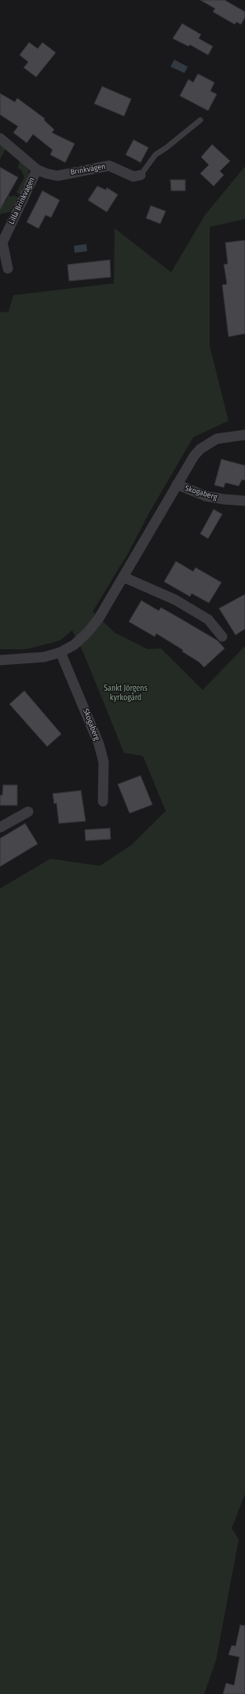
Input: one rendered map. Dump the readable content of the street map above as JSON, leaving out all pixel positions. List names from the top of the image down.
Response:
{
  "streets": {
    "street": ["Brinkvägen", "Lilla Brinkvägen", "Skogaberg"]
  },
  "crossings": [
    ["Brinkvägen", "Lilla Brinkvägen"]
  ],
  "parks": ["Sankt Jörgens kyrkogård"]
}
